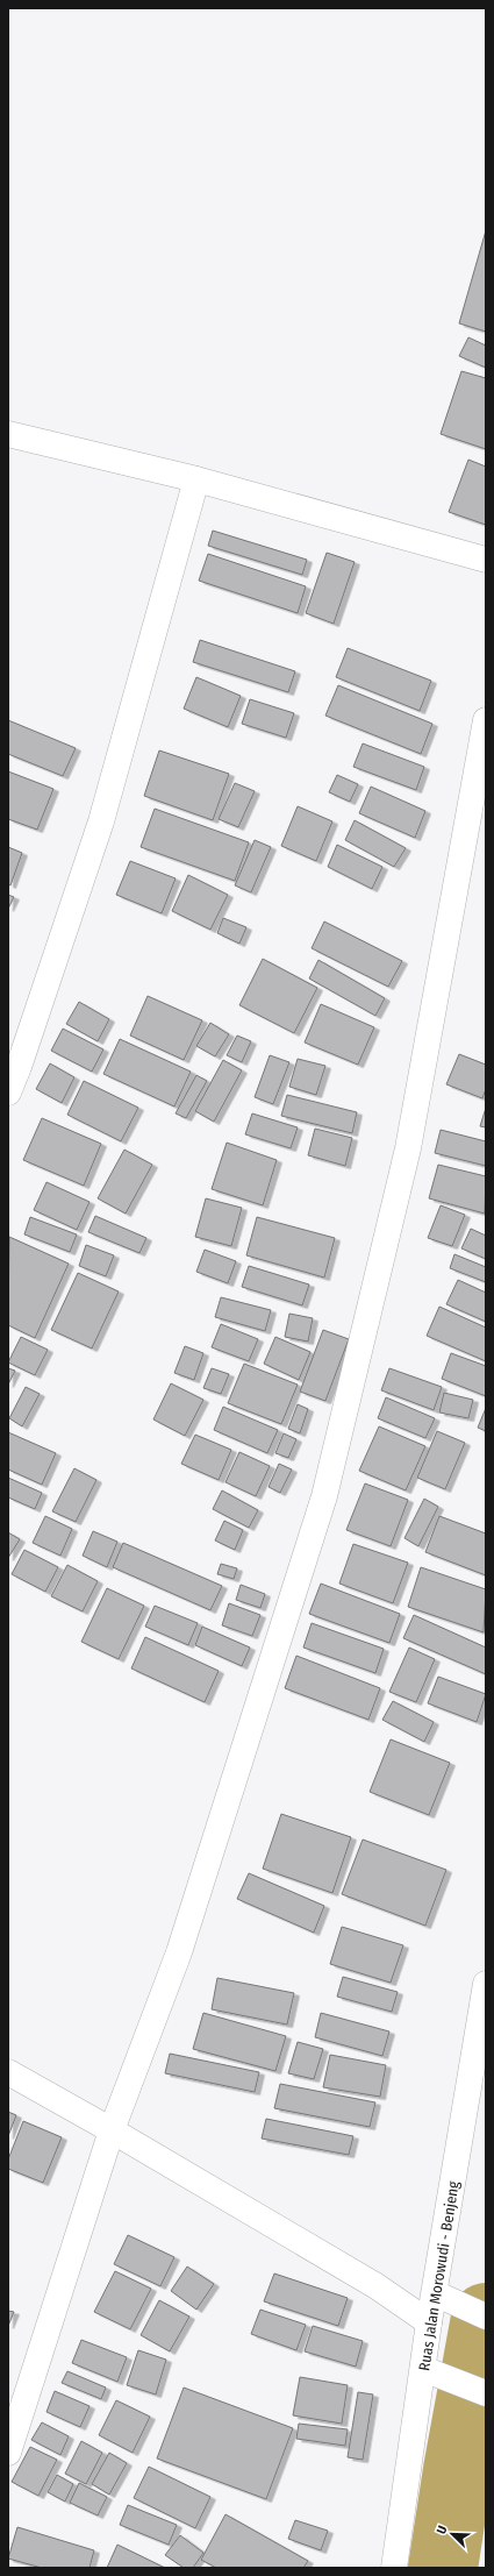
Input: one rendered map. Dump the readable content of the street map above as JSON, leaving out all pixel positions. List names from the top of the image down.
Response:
{
  "streets": {
    "street": ["Ruas Jalan Morowudi - Benjeng"]
  },
  "north": "top left"
}
